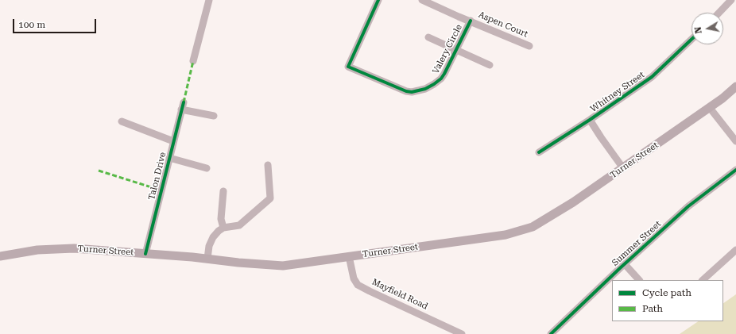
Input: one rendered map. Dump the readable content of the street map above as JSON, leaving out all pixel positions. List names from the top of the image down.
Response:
{
  "streets": {
    "main road": ["Turner Street"],
    "street": [
      "Aspen Court",
      "Valery Circle",
      "Whitney Street",
      "Talon Drive",
      "Summer Street",
      "Mayfield Road"
    ]
  },
  "crossings": [
    ["Aspen Court", "Valery Circle"],
    ["Turner Street", "Talon Drive"],
    ["Turner Street", "Mayfield Road"]
  ],
  "legend": ["Cycle path", "Path"],
  "scale_bar": "100 m",
  "north": "left"
}
